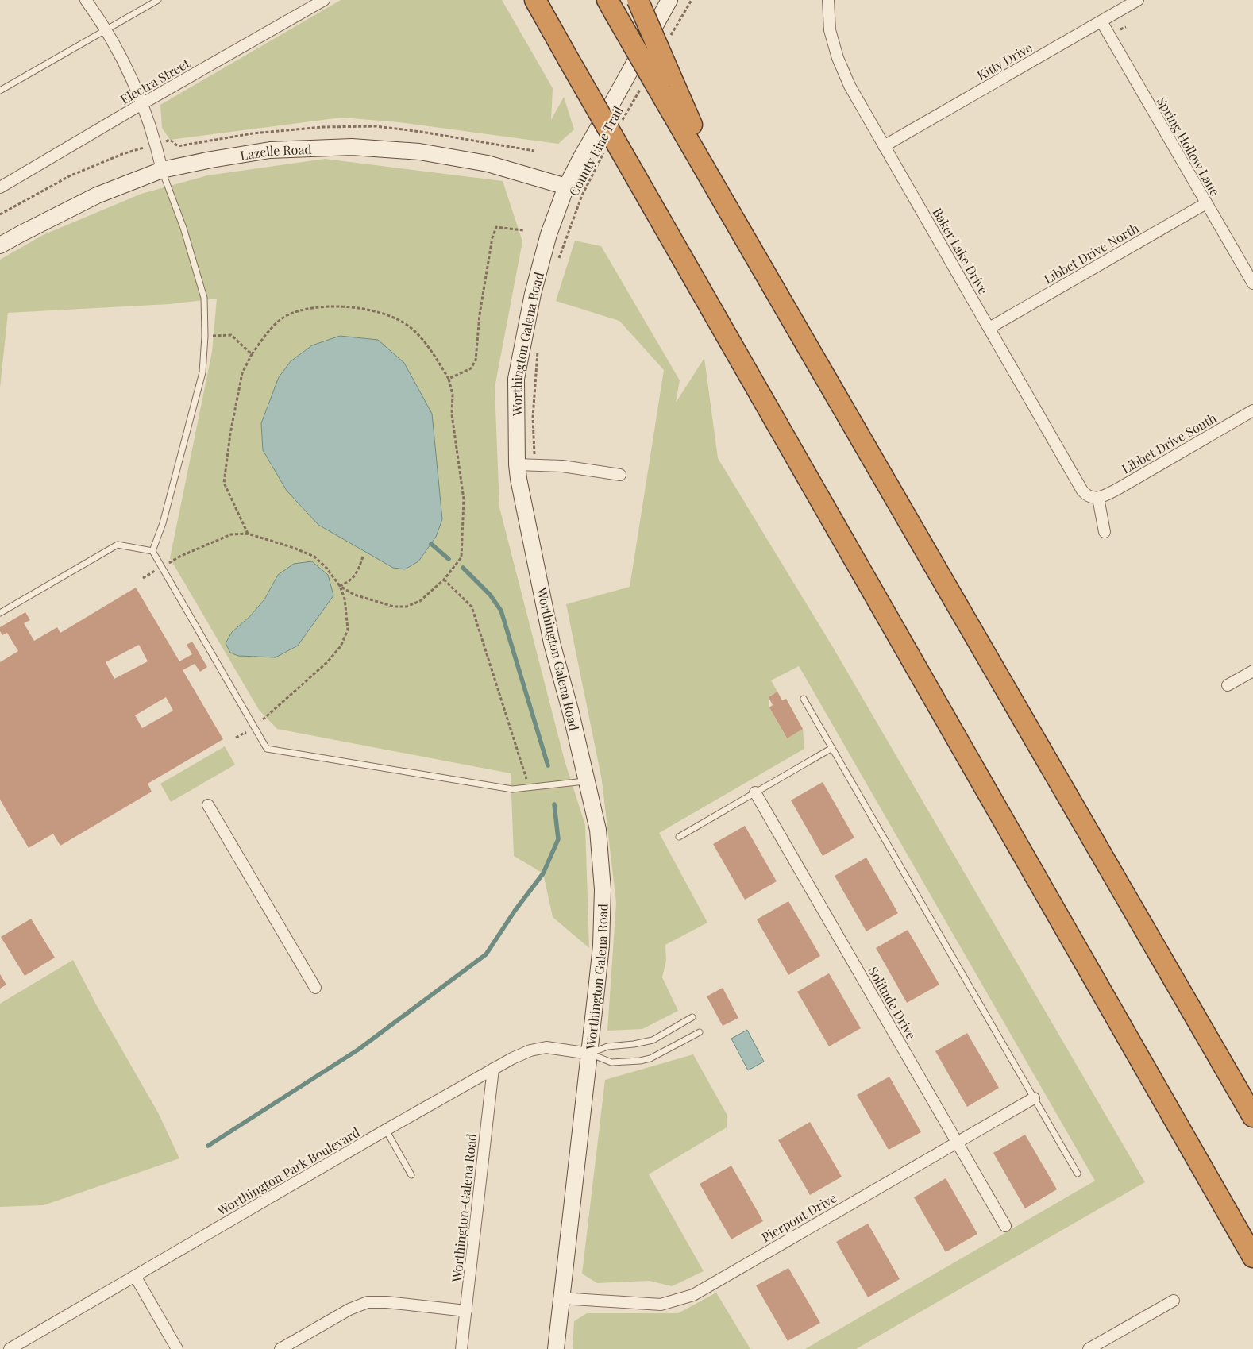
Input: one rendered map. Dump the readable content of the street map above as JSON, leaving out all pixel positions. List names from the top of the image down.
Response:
{
  "streets": {
    "street": [
      "Kitty Drive",
      "Electra Street",
      "Spring Hollow Lane",
      "Lazelle Road",
      "Baker Lake Drive",
      "Libbet Drive North",
      "Worthington Galena Road",
      "Libbet Drive South",
      "Solitude Drive",
      "Worthington Park Boulevard",
      "Worthington-Galena Road",
      "Pierpont Drive"
    ],
    "path": ["County Line Trail"]
  },
  "crossings": [
    ["Kitty Drive", "Spring Hollow Lane"],
    ["Kitty Drive", "Baker Lake Drive"],
    ["Spring Hollow Lane", "Libbet Drive North"],
    ["Lazelle Road", "Worthington Galena Road"],
    ["Baker Lake Drive", "Libbet Drive North"],
    ["Baker Lake Drive", "Libbet Drive South"],
    ["Worthington Galena Road", "Worthington Park Boulevard"],
    ["Worthington Galena Road", "Pierpont Drive"],
    ["Solitude Drive", "Pierpont Drive"],
    ["Worthington Park Boulevard", "Worthington-Galena Road"]
  ]
}
